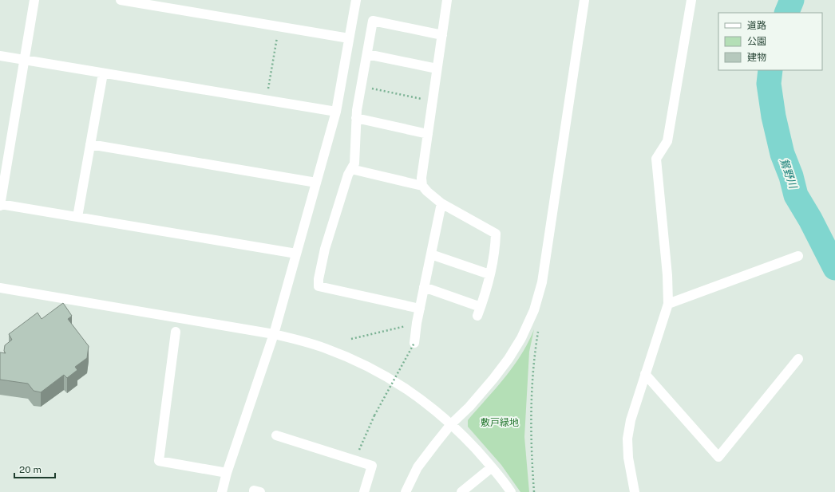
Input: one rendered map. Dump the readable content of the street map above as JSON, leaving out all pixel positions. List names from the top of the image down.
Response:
{
  "water": ["鴛野川"],
  "parks": ["敷戸緑地"],
  "legend": ["道路", "公園", "建物"],
  "scale_bar": "20 m"
}
